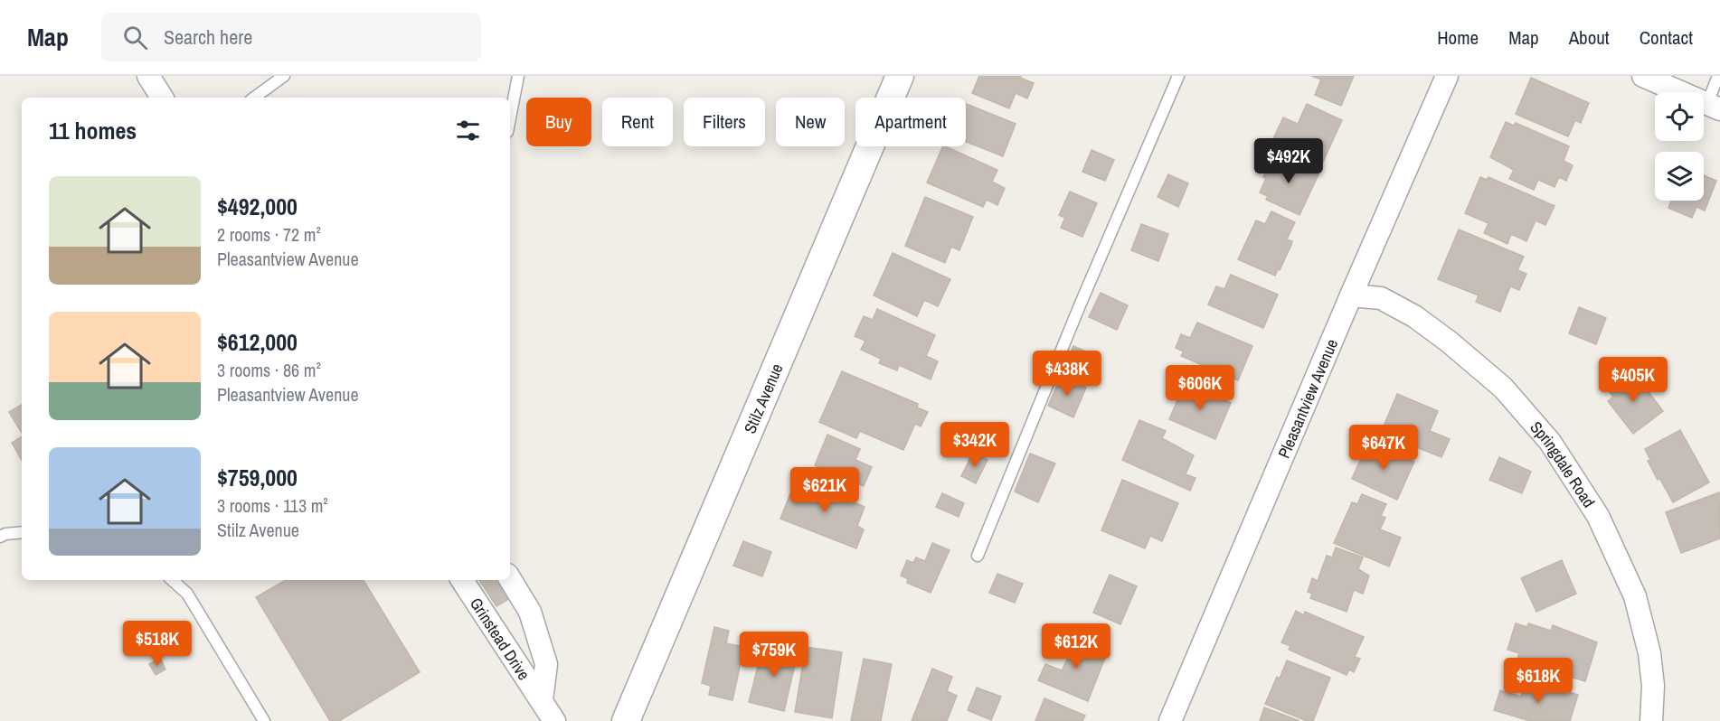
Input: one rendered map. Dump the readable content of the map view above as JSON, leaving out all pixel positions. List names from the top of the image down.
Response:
{
  "streets": {
    "street": [
      "Pleasantview Avenue",
      "Stilz Avenue",
      "Springdale Road",
      "Grinstead Drive"
    ]
  },
  "crossings": [
    ["Pleasantview Avenue", "Springdale Road"]
  ],
  "page": {
    "header": "Map",
    "search": "Search here",
    "nav": [
      "Home",
      "Map",
      "About",
      "Contact"
    ],
    "chip": [
      "Buy",
      "Rent",
      "Filters",
      "New",
      "Apartment"
    ],
    "heading": "11 homes",
    "price": [
      "$492K",
      "$438K",
      "$405K",
      "$606K",
      "$342K",
      "$647K",
      "$621K",
      "$518K",
      "$612K",
      "$759K",
      "$618K"
    ],
    "list": [
      {
        "name": "$492,000",
        "note": "2 rooms · 72 m² · Pleasantview Avenue"
      },
      {
        "name": "$612,000",
        "note": "3 rooms · 86 m² · Pleasantview Avenue"
      },
      {
        "name": "$759,000",
        "note": "3 rooms · 113 m² · Stilz Avenue"
      }
    ]
  }
}
